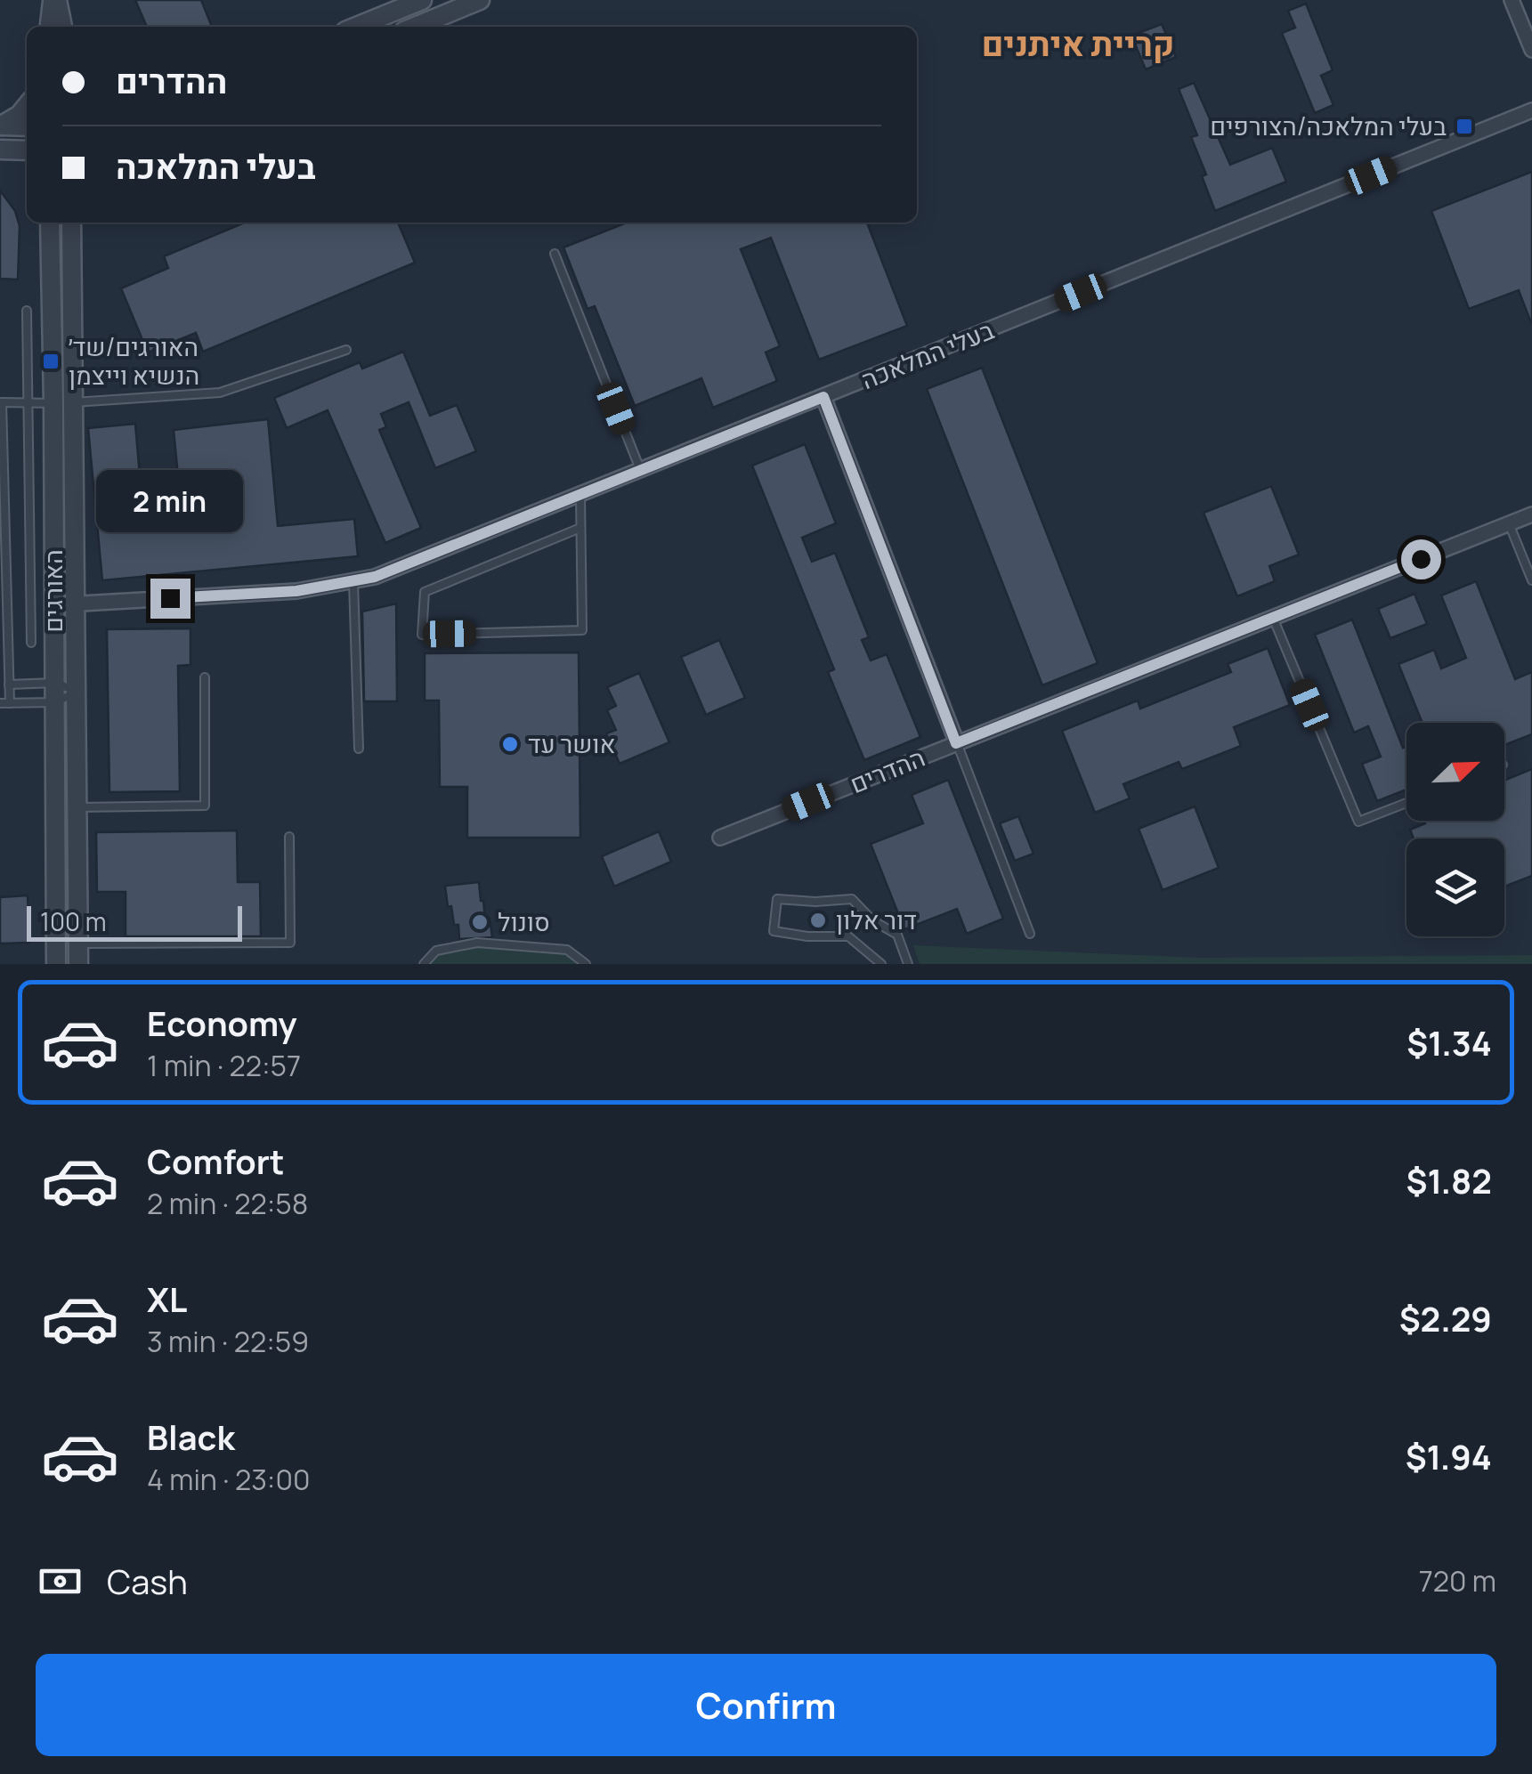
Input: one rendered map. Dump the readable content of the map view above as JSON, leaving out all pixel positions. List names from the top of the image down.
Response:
{
  "streets": {
    "street": ["בעלי המלאכה", "האורגים", "ההדרים"]
  },
  "crossings": [
    ["בעלי המלאכה", "האורגים"],
    ["בעלי המלאכה", "ההדרים"]
  ],
  "districts": ["קריית איתנים"],
  "places": {
    "transit": ["בעלי המלאכה/הצורפים", "האורגים/שד׳ הנשיא וייצמן"],
    "other": ["אושר עד", "דור אלון", "סונול"]
  },
  "scale_bar": "100 m",
  "north": "top right",
  "page": {
    "banner": ["ההדרים", "בעלי המלאכה"],
    "bubble": "2 min",
    "scale": "100 m",
    "list": [
      {
        "name": "Economy",
        "note": "1 min · 22:57",
        "value": "$1.34"
      },
      {
        "name": "Comfort",
        "note": "2 min · 22:58",
        "value": "$1.82"
      },
      {
        "name": "XL",
        "note": "3 min · 22:59",
        "value": "$2.29"
      },
      {
        "name": "Black",
        "note": "4 min · 23:00",
        "value": "$1.94"
      }
    ],
    "pay": ["Cash", "720 m"],
    "buttons": "Confirm"
  }
}
